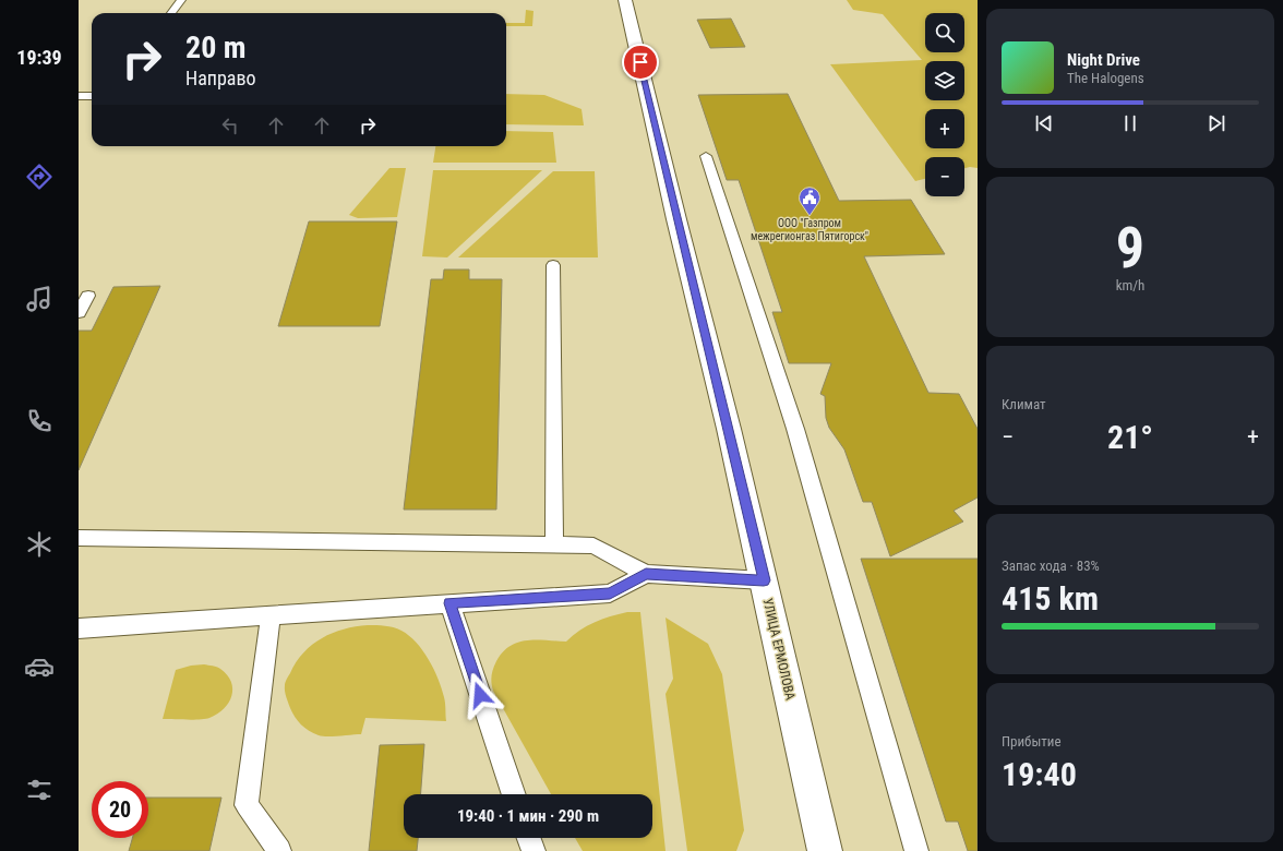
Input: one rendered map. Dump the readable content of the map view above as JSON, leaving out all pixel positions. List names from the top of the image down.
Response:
{
  "streets": {
    "main road": ["УЛИЦА ЕРМОЛОВА"]
  },
  "places": {
    "public building": ["ООО \"Газпром межрегионгаз Пятигорск\""]
  },
  "page": {
    "tabs": "19:39",
    "map_buttons": ["+", "−"],
    "turn": ["20 m", "Направо"],
    "song": ["Night Drive", "The Halogens"],
    "tile": [
      ["9", "km/h"],
      "Климат",
      ["Запас хода · 83%", "415 km"],
      ["Прибытие", "19:40"]
    ],
    "heat": ["−", "21°", "+"],
    "limit": "20",
    "trip": "19:40 · 1 мин · 290 m"
  }
}
